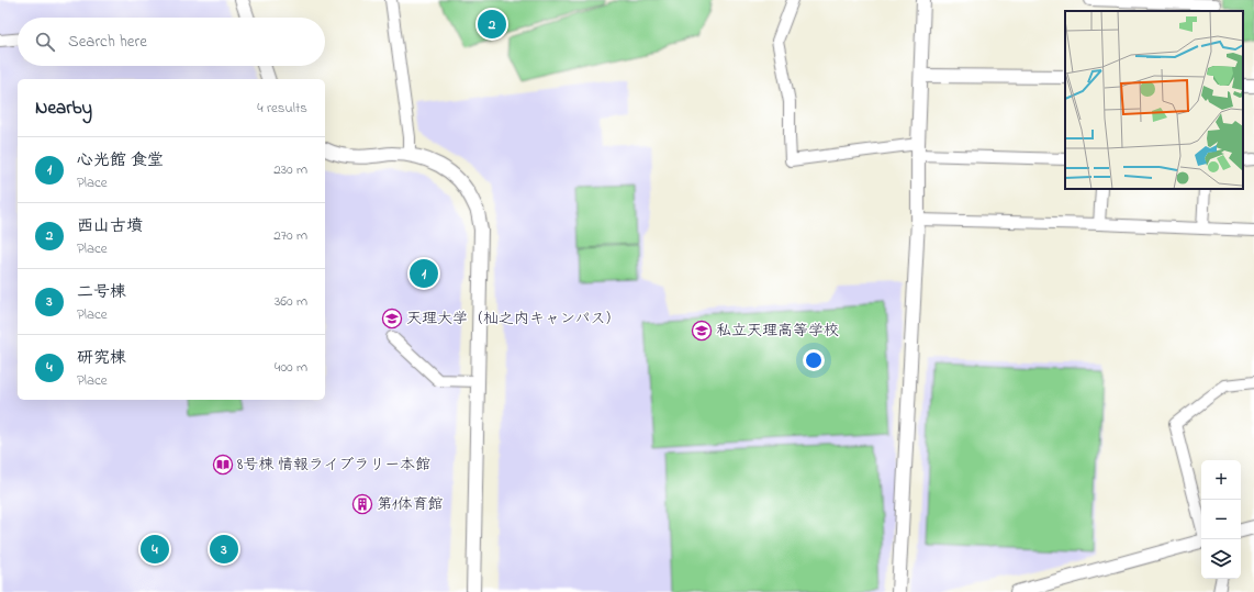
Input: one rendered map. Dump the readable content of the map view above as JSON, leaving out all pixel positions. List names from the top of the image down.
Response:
{
  "places": {
    "school or university": ["天理大学（杣之内キャンパス）", "私立天理高等学校"],
    "library": ["8号棟 情報ライブラリー本館"],
    "building": ["第1体育館"]
  },
  "page": {
    "pins": [
      "2",
      "1",
      "3",
      "4"
    ],
    "search": "Search here",
    "heading": ["Nearby", "4 results"],
    "list": [
      {
        "mark": "1",
        "name": "心光館 食堂",
        "note": "Place",
        "value": "230 m"
      },
      {
        "mark": "2",
        "name": "西山古墳",
        "note": "Place",
        "value": "270 m"
      },
      {
        "mark": "3",
        "name": "二号棟",
        "note": "Place",
        "value": "360 m"
      },
      {
        "mark": "4",
        "name": "研究棟",
        "note": "Place",
        "value": "400 m"
      }
    ],
    "map_buttons": ["+", "−"]
  }
}
